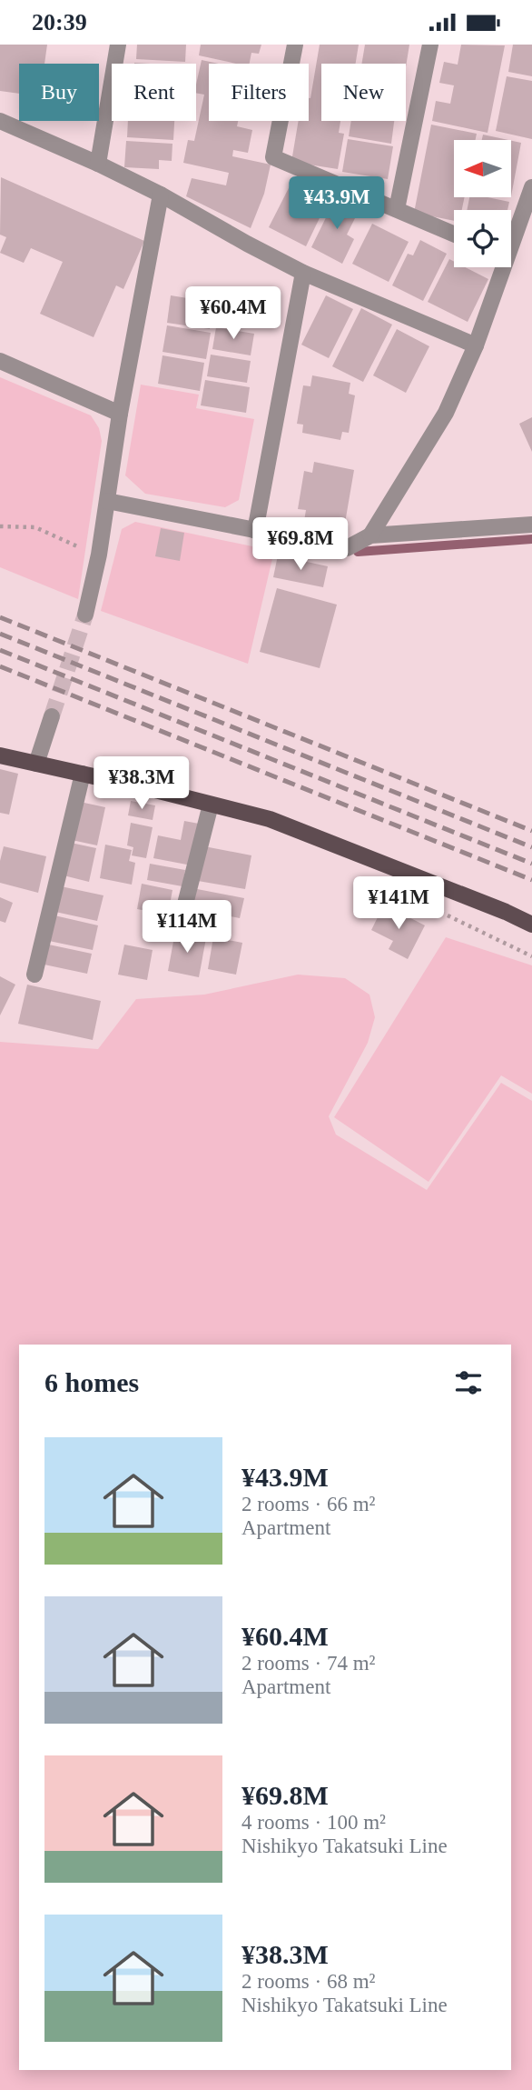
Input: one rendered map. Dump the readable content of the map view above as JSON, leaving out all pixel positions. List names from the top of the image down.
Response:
{
  "north": "left",
  "page": {
    "status": "20:39",
    "chip": [
      "Buy",
      "Rent",
      "Filters",
      "New"
    ],
    "price": [
      "¥43.9M",
      "¥60.4M",
      "¥69.8M",
      "¥38.3M",
      "¥141M",
      "¥114M"
    ],
    "heading": "6 homes",
    "list": [
      {
        "name": "¥43.9M",
        "note": "2 rooms · 66 m² · Apartment"
      },
      {
        "name": "¥60.4M",
        "note": "2 rooms · 74 m² · Apartment"
      },
      {
        "name": "¥69.8M",
        "note": "4 rooms · 100 m² · Nishikyo Takatsuki Line"
      },
      {
        "name": "¥38.3M",
        "note": "2 rooms · 68 m² · Nishikyo Takatsuki Line"
      }
    ]
  }
}
